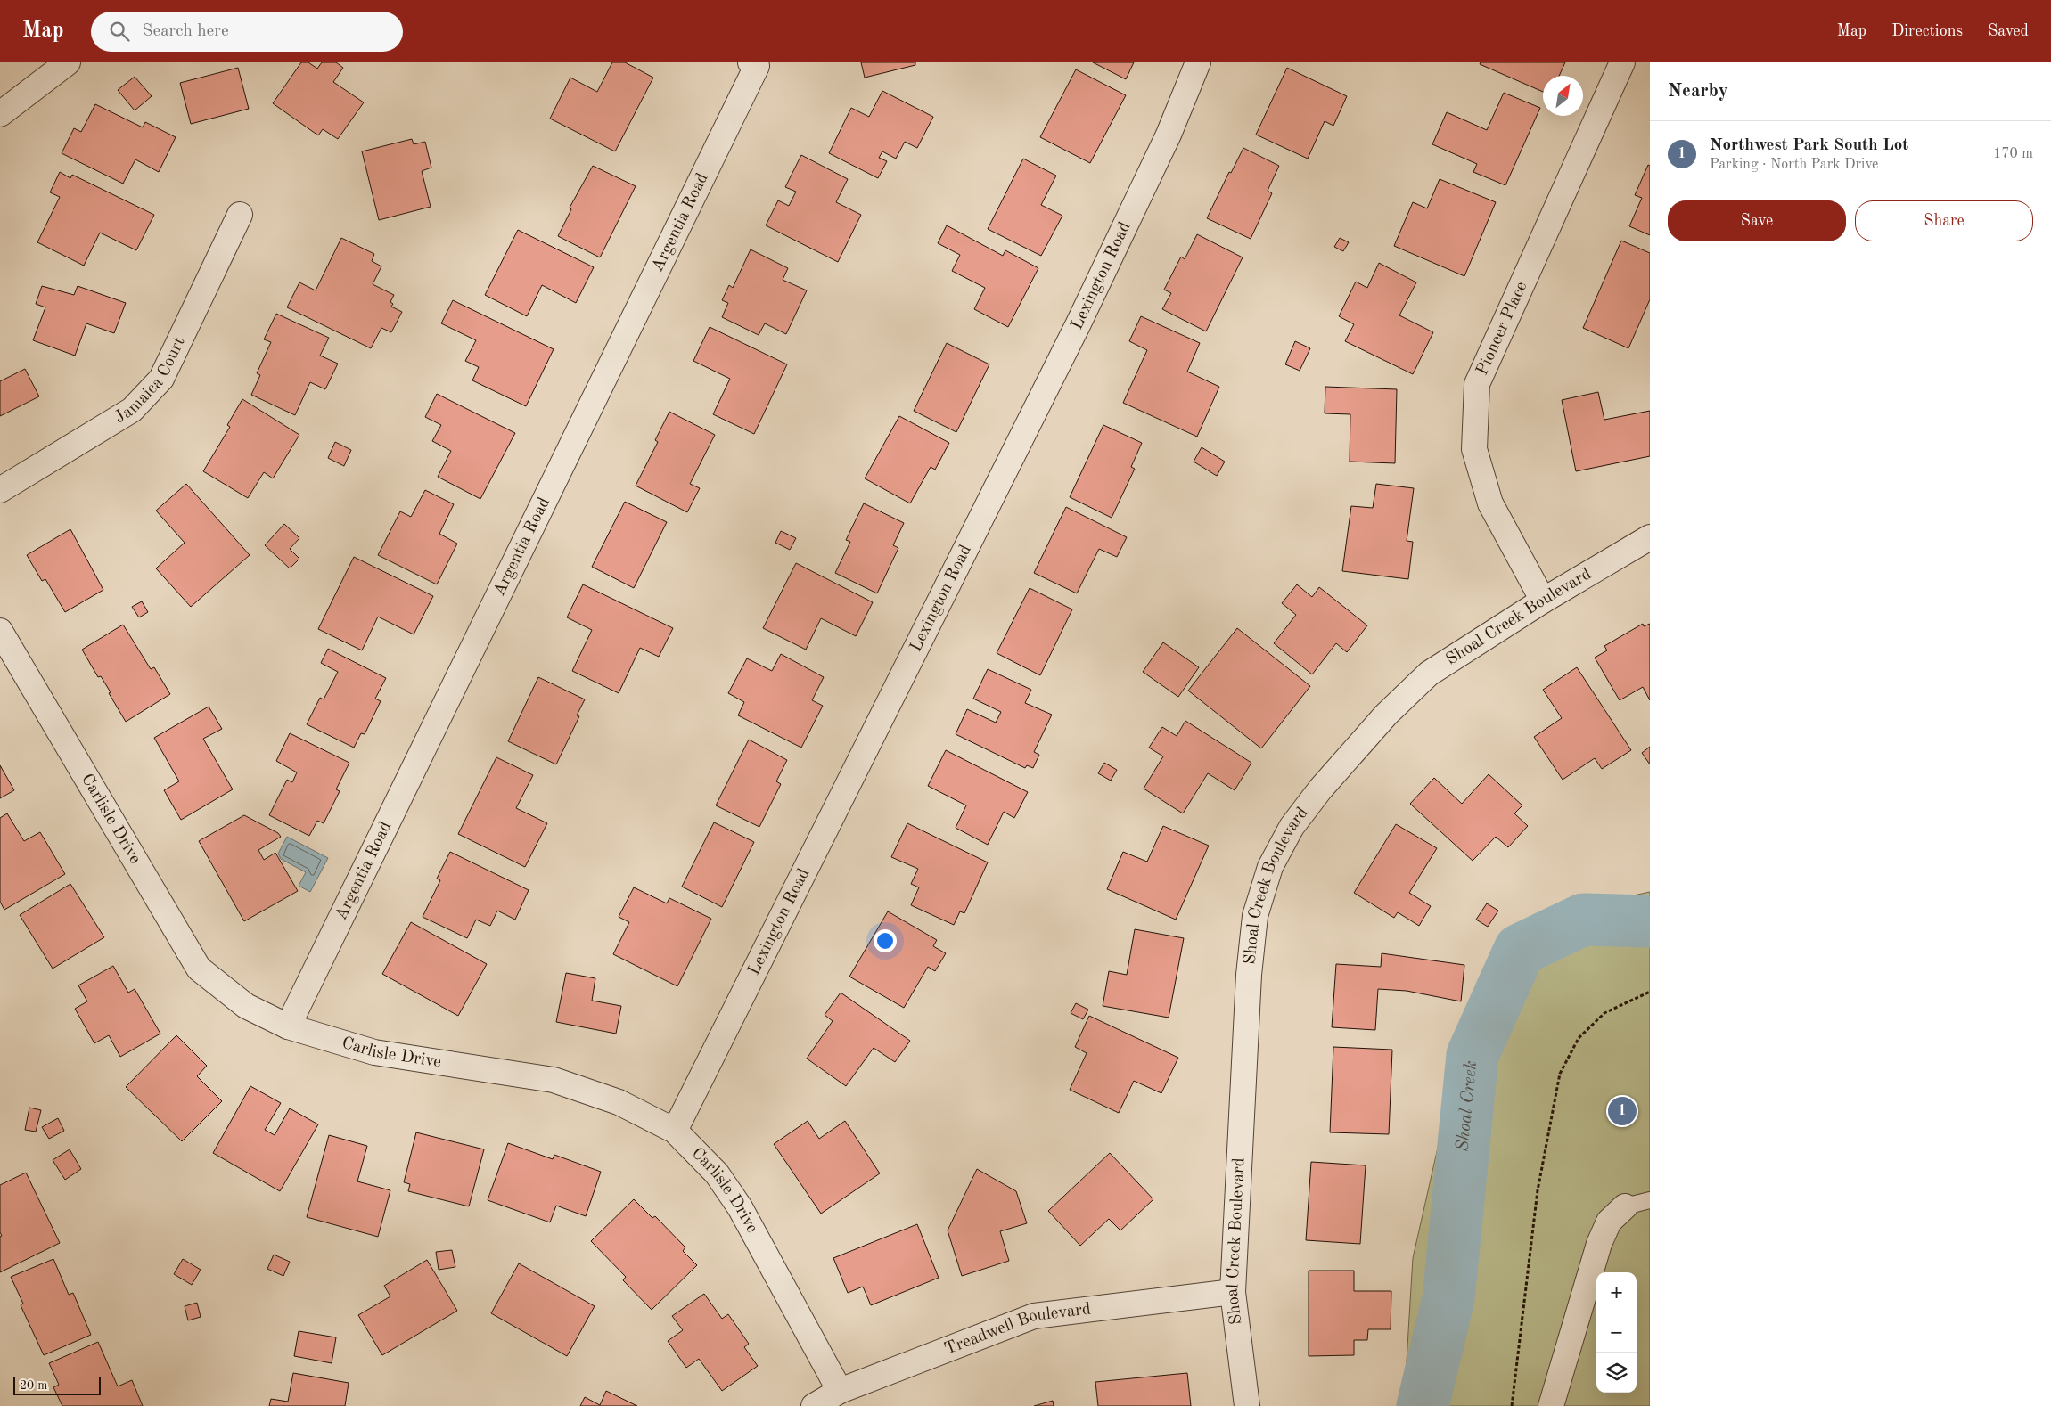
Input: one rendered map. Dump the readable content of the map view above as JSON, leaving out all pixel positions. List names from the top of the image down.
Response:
{
  "streets": {
    "street": [
      "Argentia Road",
      "Lexington Road",
      "Pioneer Place",
      "Jamaica Court",
      "Shoal Creek Boulevard",
      "Carlisle Drive",
      "Treadwell Boulevard"
    ]
  },
  "crossings": [
    ["Argentia Road", "Carlisle Drive"],
    ["Lexington Road", "Carlisle Drive"],
    ["Pioneer Place", "Shoal Creek Boulevard"],
    ["Shoal Creek Boulevard", "Treadwell Boulevard"],
    ["Carlisle Drive", "Treadwell Boulevard"]
  ],
  "water": ["Shoal Creek"],
  "scale_bar": "20 m",
  "north": "top right",
  "page": {
    "header": "Map",
    "search": "Search here",
    "nav": ["Map", "Directions", "Saved"],
    "heading": "Nearby",
    "list": [
      {
        "mark": "1",
        "name": "Northwest Park South Lot",
        "note": "Parking · North Park Drive",
        "value": "170 m"
      }
    ],
    "buttons": ["Save", "Share"],
    "pins": "1",
    "map_buttons": ["+", "−"],
    "scale": "20 m"
  }
}
